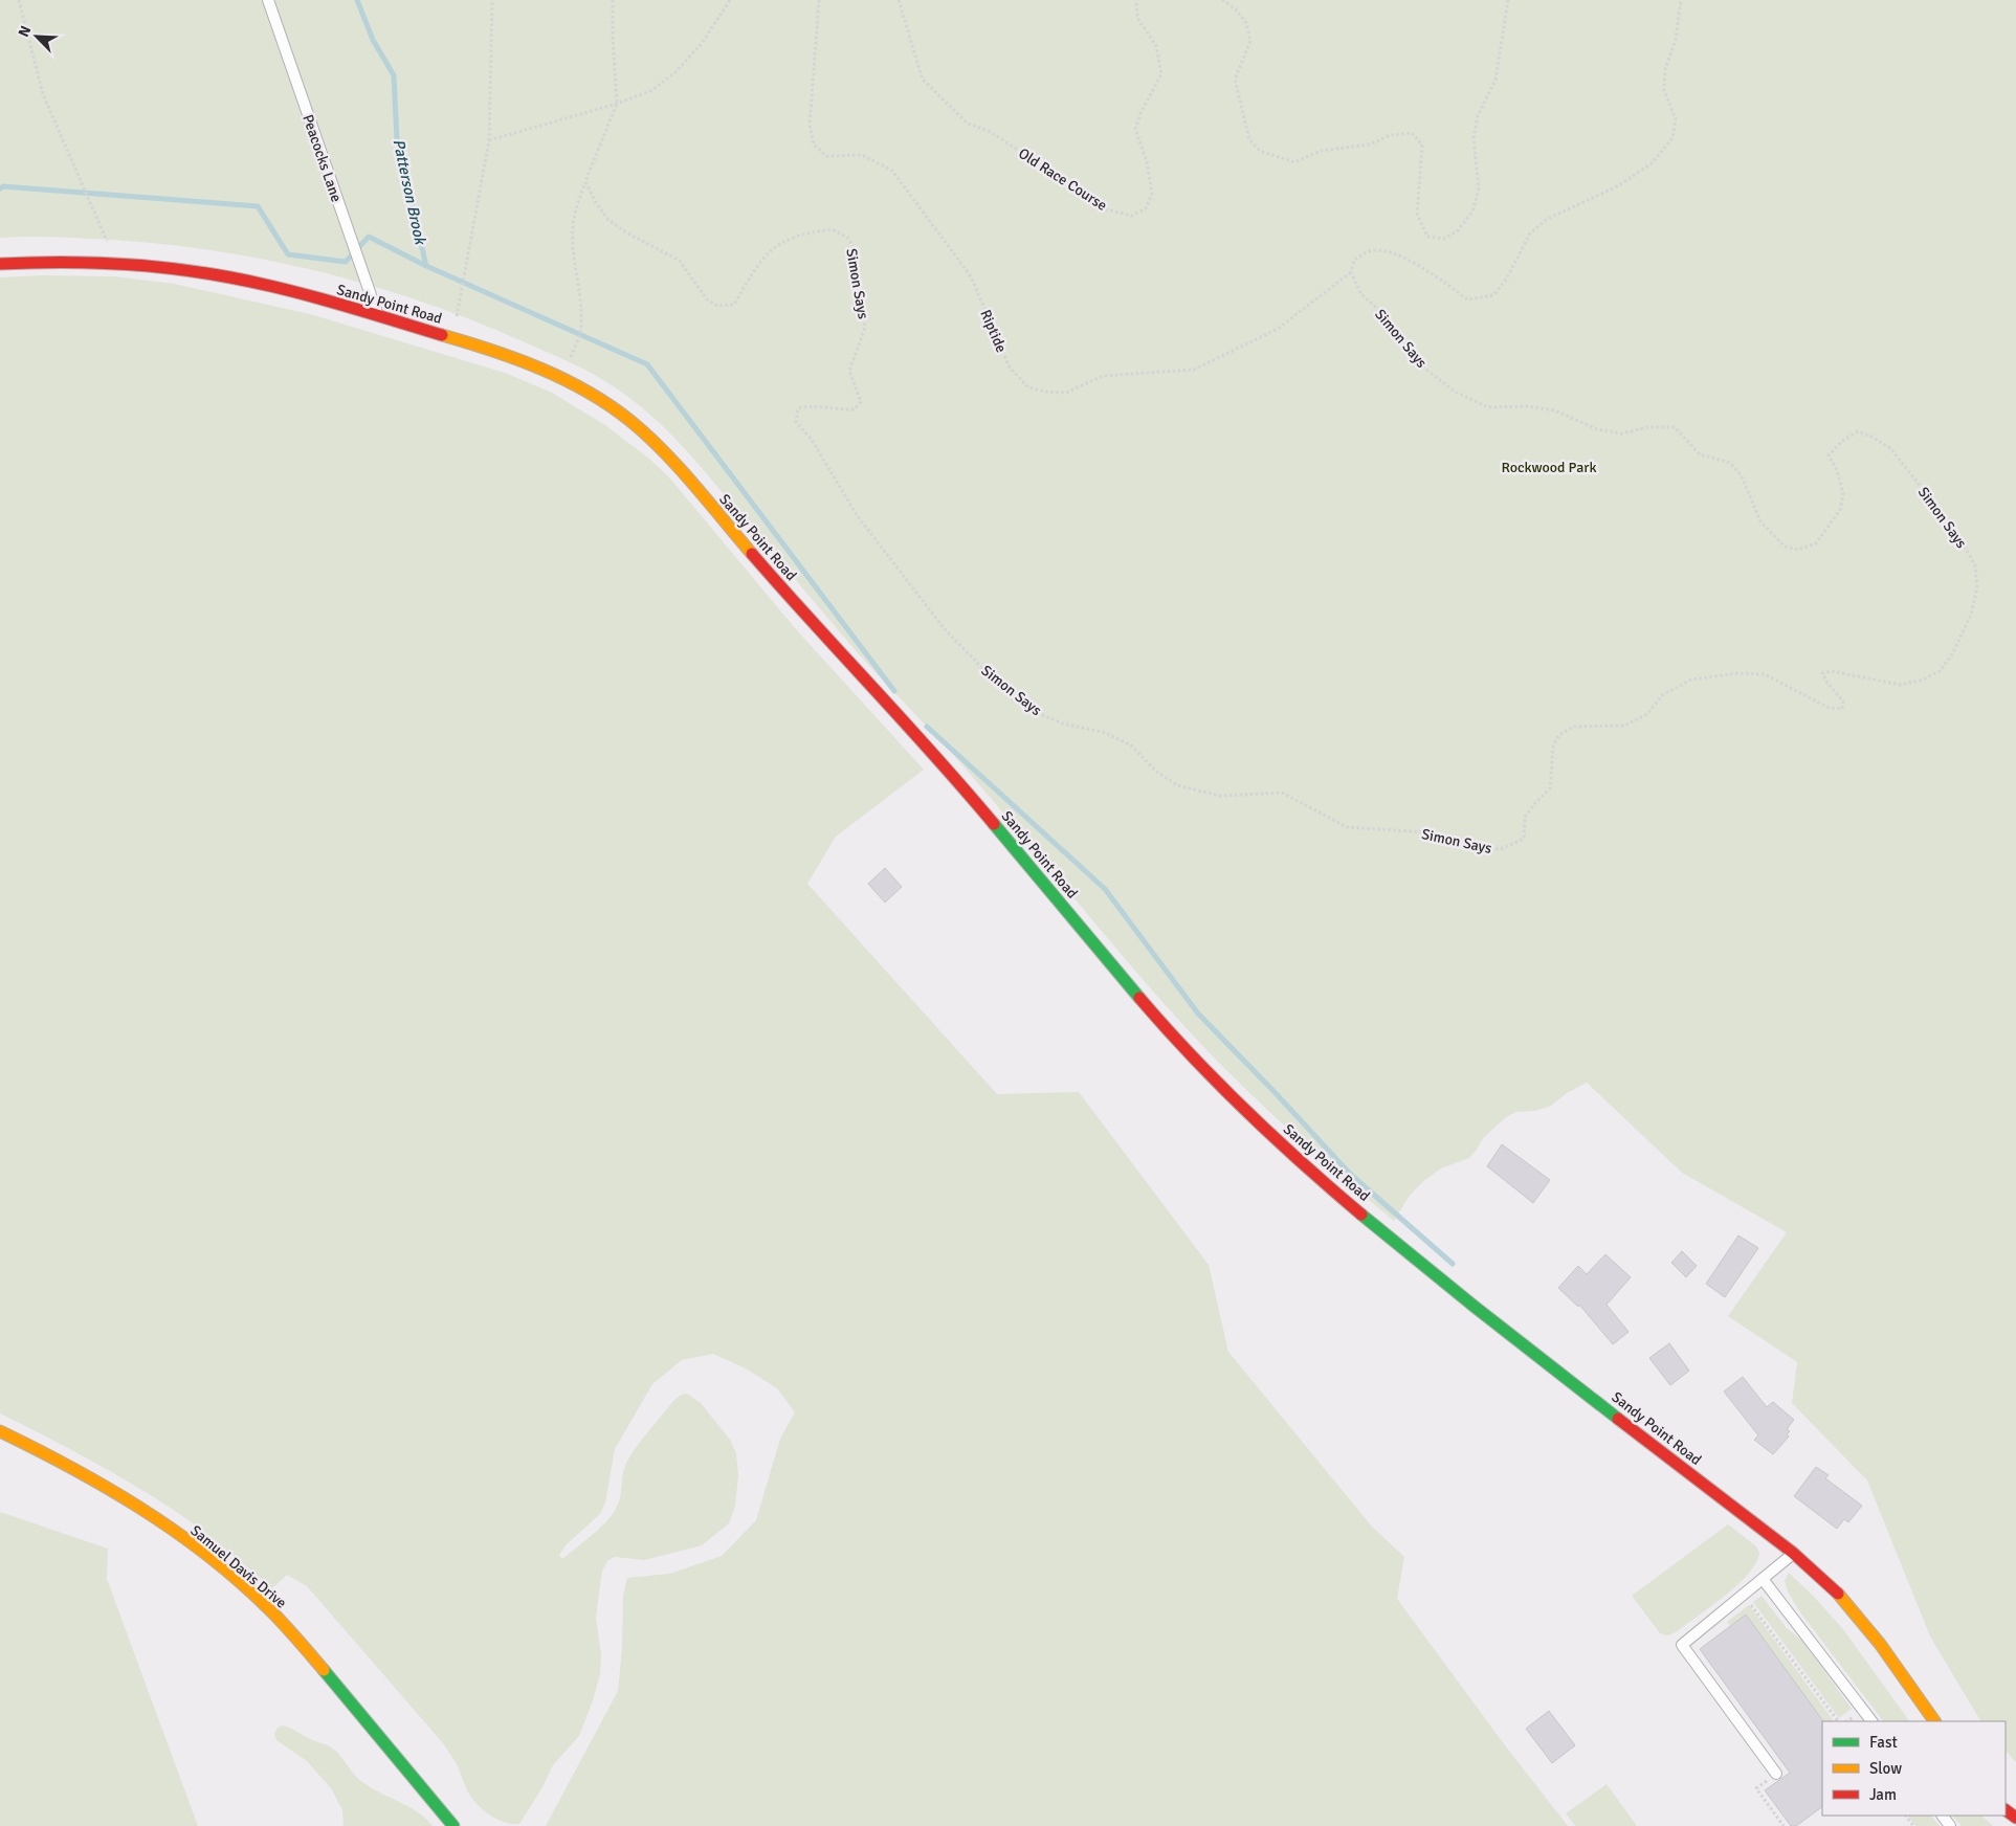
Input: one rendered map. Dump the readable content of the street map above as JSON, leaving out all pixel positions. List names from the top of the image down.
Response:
{
  "streets": {
    "street": ["Sandy Point Road", "Samuel Davis Drive"],
    "lane": ["Peacocks Lane"],
    "path": ["Old Race Course", "Simon Says", "Riptide"]
  },
  "crossings": [
    ["Peacocks Lane", "Sandy Point Road"],
    ["Simon Says", "Riptide"]
  ],
  "water": ["Patterson Brook"],
  "parks": ["Rockwood Park"],
  "legend": ["Fast", "Slow", "Jam"],
  "north": "top left"
}
